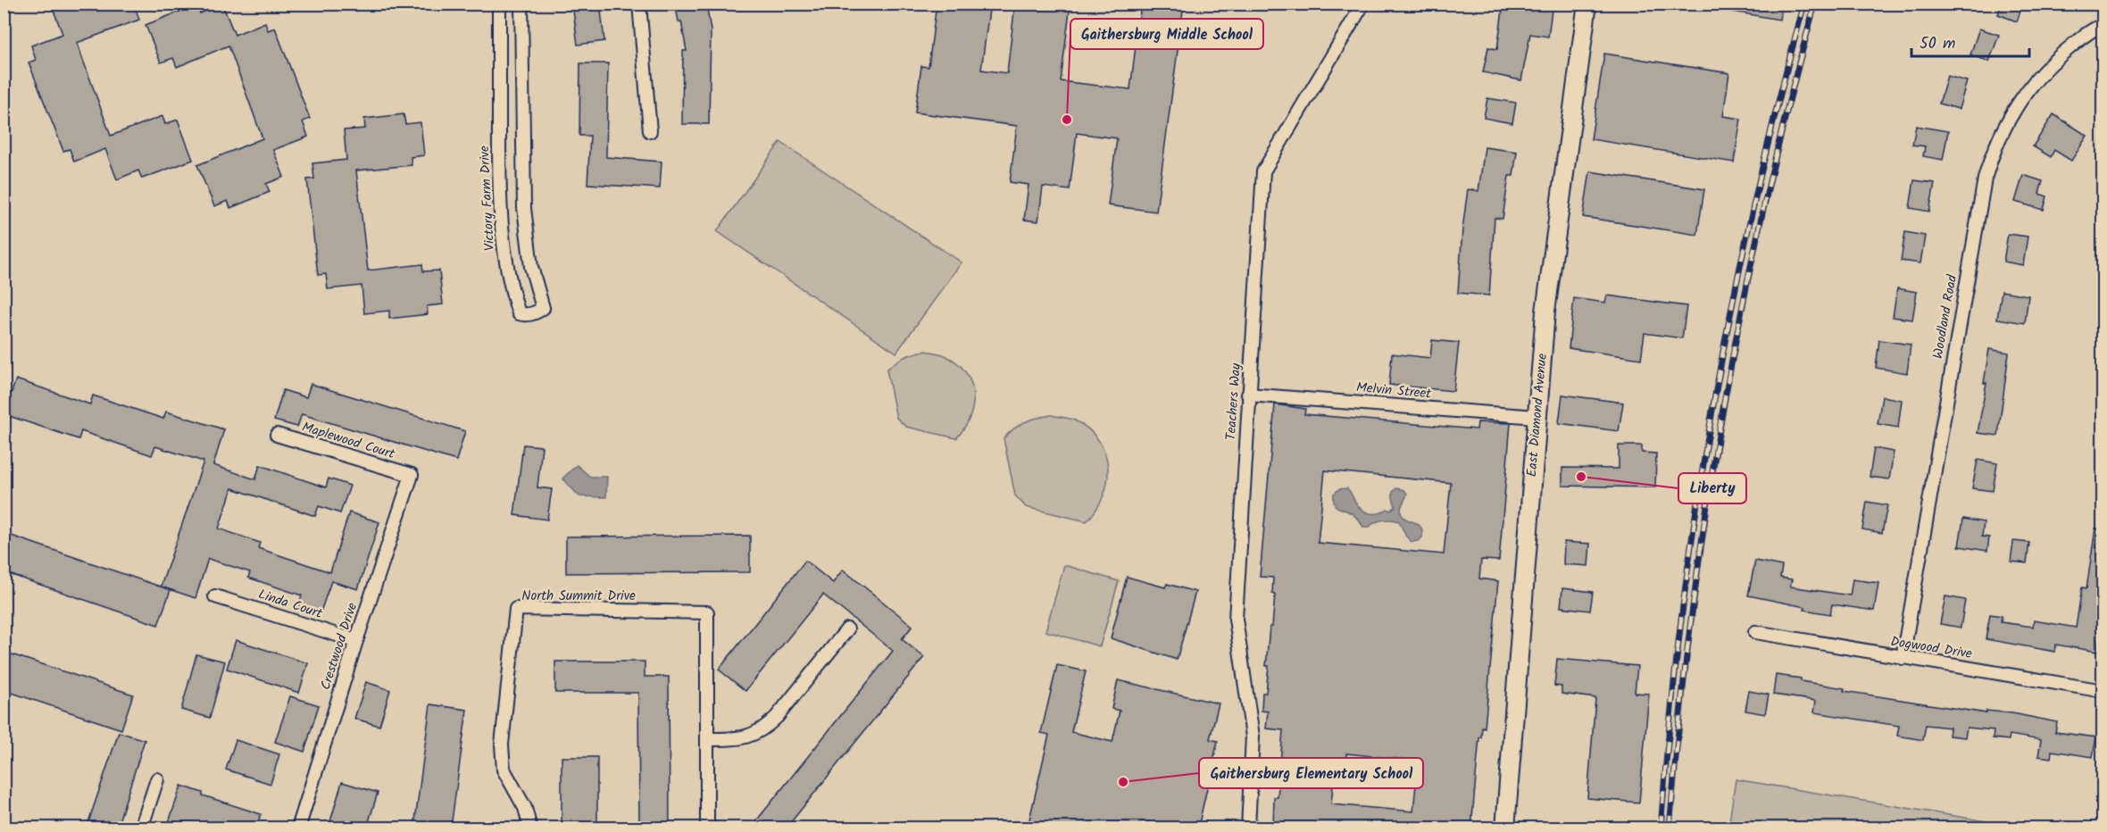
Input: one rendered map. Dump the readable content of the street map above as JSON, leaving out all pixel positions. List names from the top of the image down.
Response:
{
  "streets": {
    "street": [
      "Victory Farm Drive",
      "Woodland Road",
      "Melvin Street",
      "Teachers Way",
      "East Diamond Avenue",
      "Maplewood Court",
      "North Summit Drive",
      "Linda Court",
      "Crestwood Drive",
      "Dogwood Drive"
    ]
  },
  "crossings": [
    ["Woodland Road", "Dogwood Drive"],
    ["Melvin Street", "Teachers Way"],
    ["Melvin Street", "East Diamond Avenue"],
    ["Maplewood Court", "Crestwood Drive"],
    ["Linda Court", "Crestwood Drive"]
  ],
  "places": ["Gaithersburg Middle School", "Liberty", "Gaithersburg Elementary School"],
  "scale_bar": "50 m"
}
